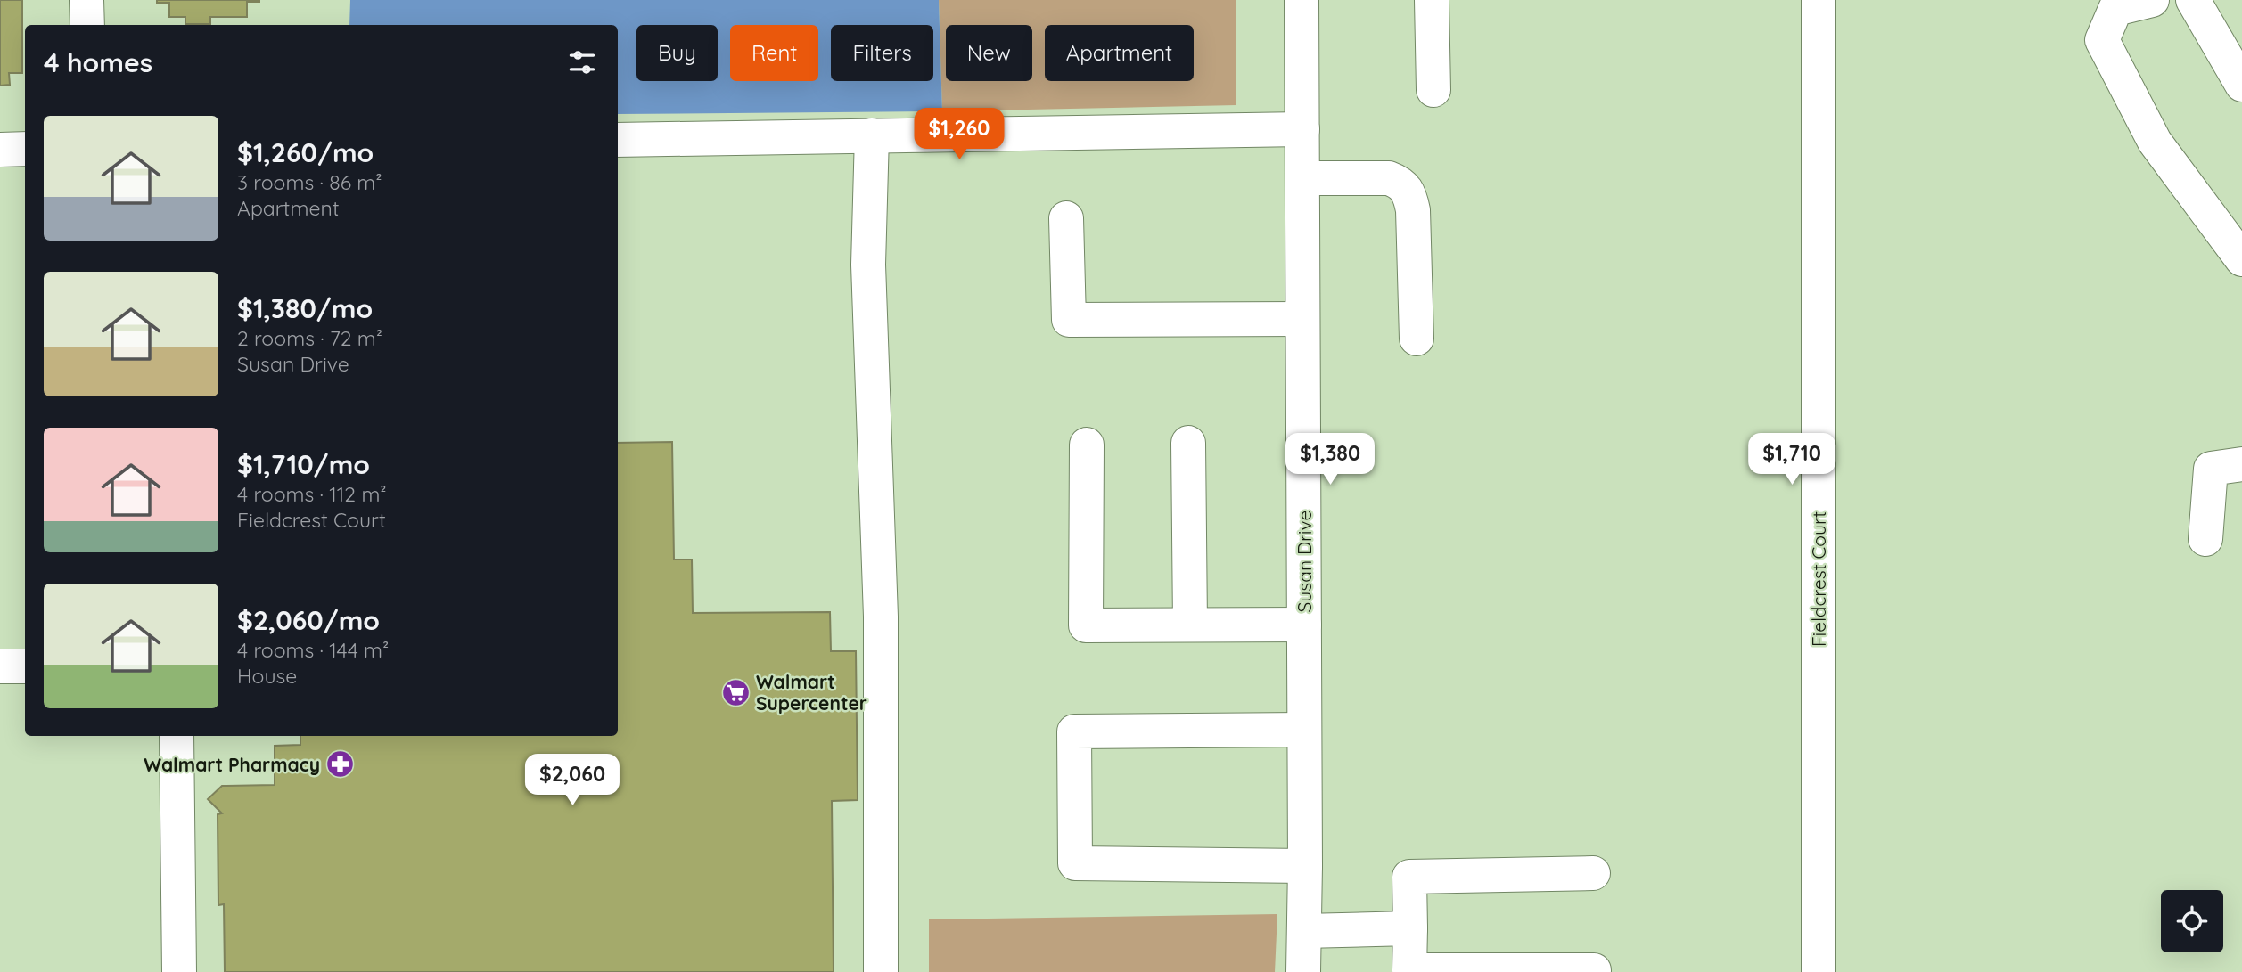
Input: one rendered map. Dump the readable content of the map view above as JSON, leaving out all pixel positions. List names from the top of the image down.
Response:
{
  "streets": {
    "street": ["Susan Drive", "Fieldcrest Court"]
  },
  "places": {
    "supermarket": ["Walmart Supercenter"],
    "pharmacy": ["Walmart Pharmacy"]
  },
  "page": {
    "chip": [
      "Buy",
      "Rent",
      "Filters",
      "New",
      "Apartment"
    ],
    "heading": "4 homes",
    "list": [
      {
        "name": "$1,260/mo",
        "note": "3 rooms · 86 m² · Apartment"
      },
      {
        "name": "$1,380/mo",
        "note": "2 rooms · 72 m² · Susan Drive"
      },
      {
        "name": "$1,710/mo",
        "note": "4 rooms · 112 m² · Fieldcrest Court"
      },
      {
        "name": "$2,060/mo",
        "note": "4 rooms · 144 m² · House"
      }
    ],
    "price": [
      "$1,260",
      "$1,380",
      "$1,710",
      "$2,060"
    ]
  }
}
